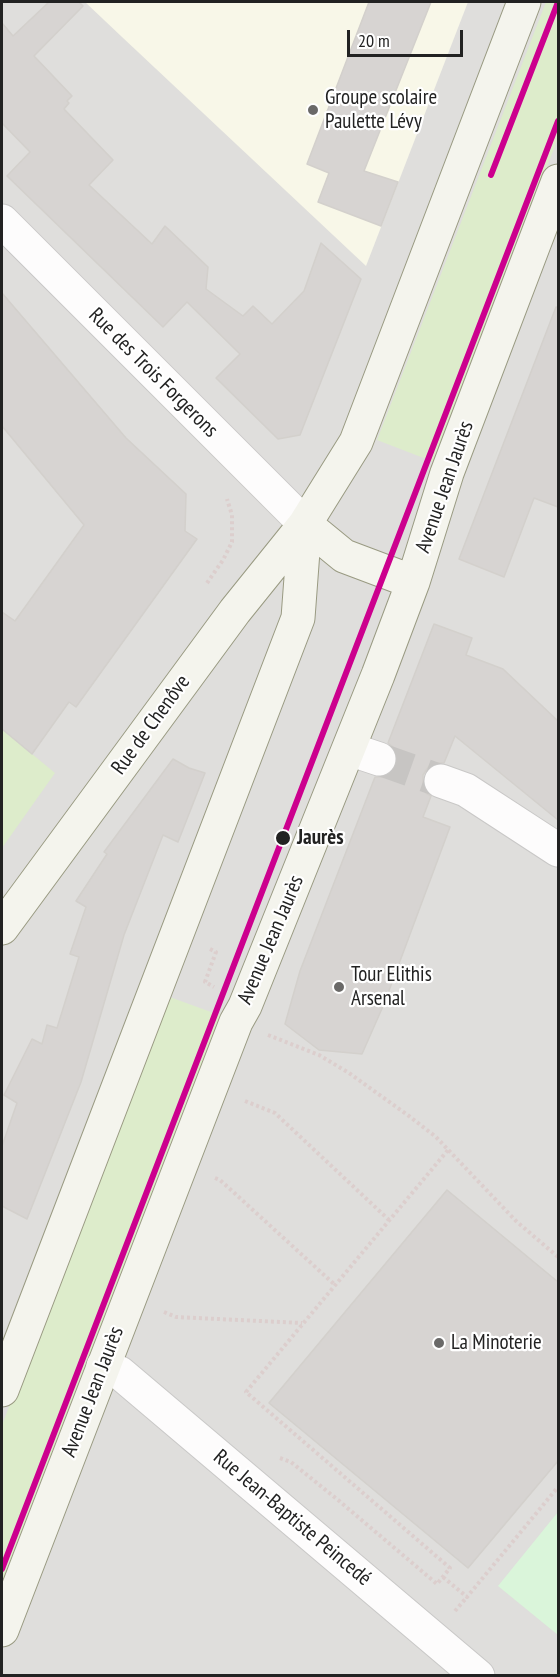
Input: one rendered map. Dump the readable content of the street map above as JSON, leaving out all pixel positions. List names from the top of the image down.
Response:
{
  "streets": {
    "main road": ["Avenue Jean Jaurès", "Rue de Chenôve"],
    "street": ["Rue des Trois Forgerons", "Rue Jean-Baptiste Peincedé"]
  },
  "crossings": [
    ["Rue des Trois Forgerons", "Rue de Chenôve"],
    ["Avenue Jean Jaurès", "Rue Jean-Baptiste Peincedé"]
  ],
  "places": [
    "Groupe scolaire Paulette Lévy",
    "Jaurès",
    "Tour Elithis Arsenal",
    "La Minoterie"
  ],
  "scale_bar": "20 m"
}
